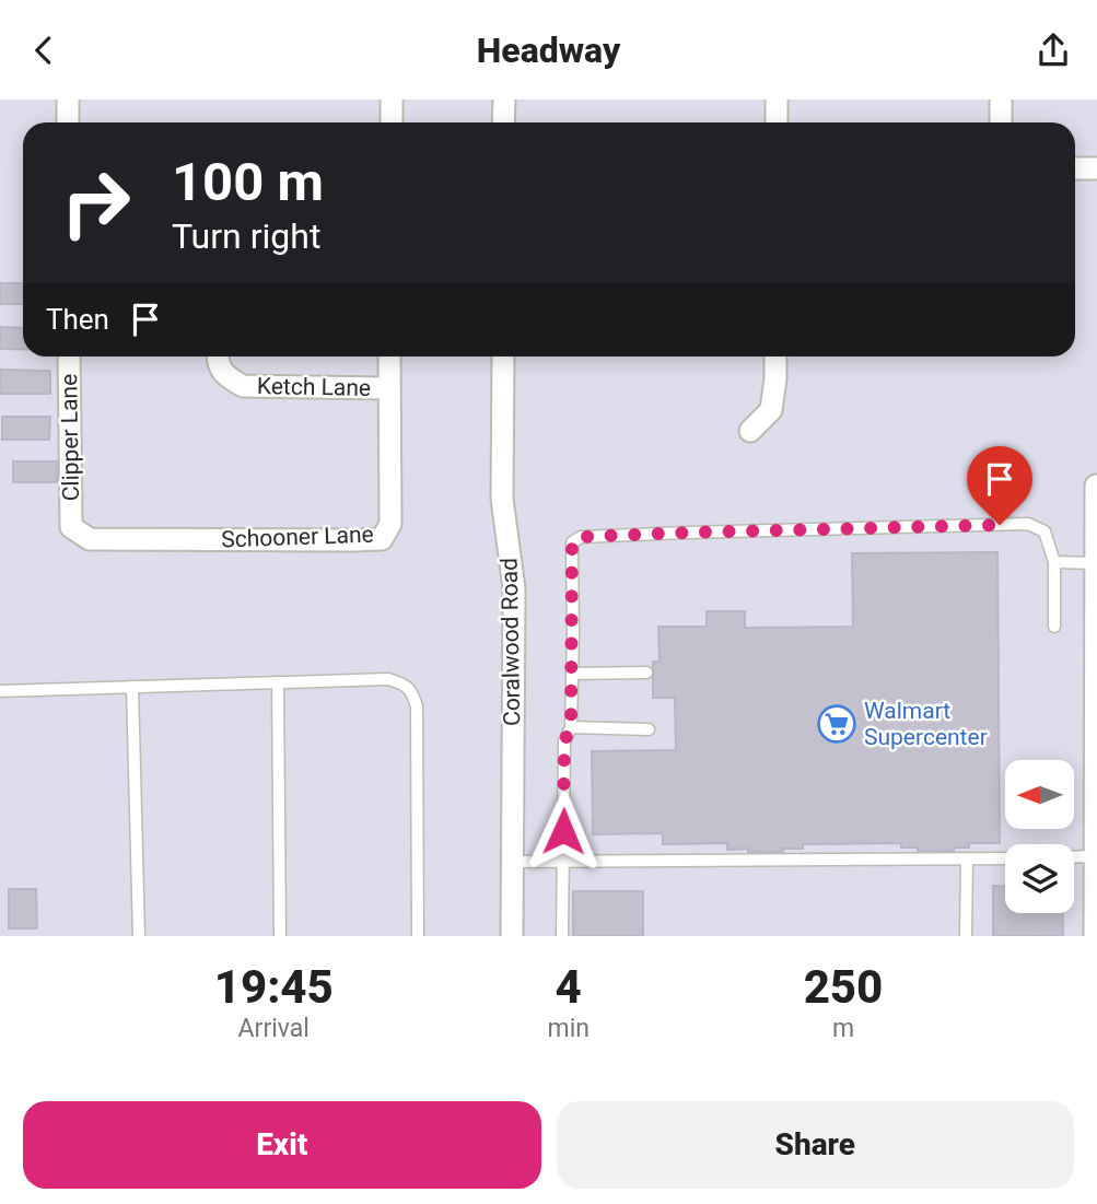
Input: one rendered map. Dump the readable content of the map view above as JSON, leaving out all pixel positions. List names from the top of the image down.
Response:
{
  "streets": {
    "street": [
      "Ketch Lane",
      "Clipper Lane",
      "Schooner Lane",
      "Coralwood Road"
    ]
  },
  "crossings": [
    ["Ketch Lane", "Schooner Lane"],
    ["Clipper Lane", "Schooner Lane"]
  ],
  "places": {
    "supermarket": ["Walmart Supercenter"]
  },
  "north": "left",
  "page": {
    "header": "Headway",
    "turn": ["100 m", "Turn right"],
    "then": "Then",
    "eta": [
      "19:45",
      "Arrival",
      "4",
      "min",
      "250",
      "m"
    ],
    "buttons": ["Exit", "Share"]
  }
}
